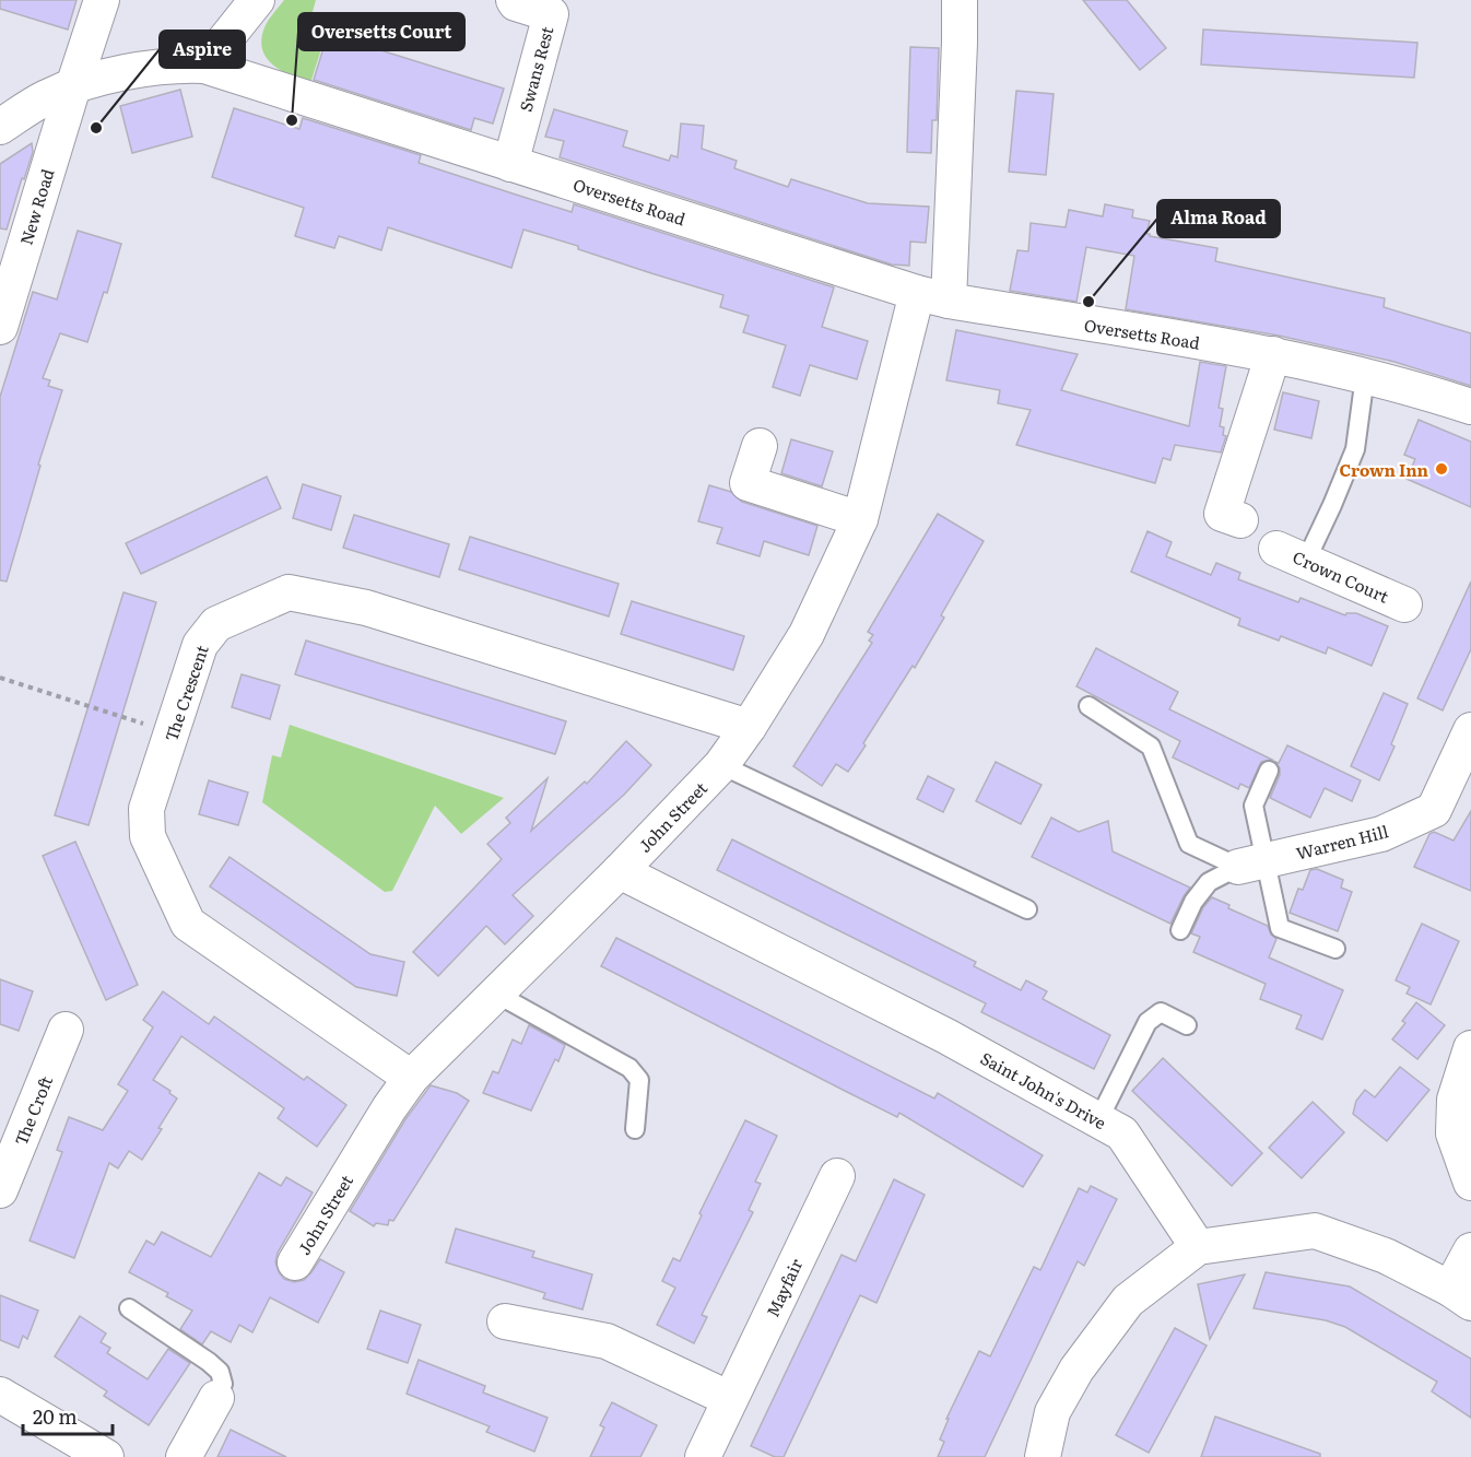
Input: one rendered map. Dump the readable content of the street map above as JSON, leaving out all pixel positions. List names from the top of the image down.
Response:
{
  "streets": {
    "street": [
      "Swans Rest",
      "Oversetts Road",
      "New Road",
      "Crown Court",
      "The Crescent",
      "John Street",
      "Warren Hill",
      "Saint John's Drive",
      "The Croft",
      "Mayfair"
    ]
  },
  "crossings": [
    ["Swans Rest", "Oversetts Road"],
    ["Oversetts Road", "New Road"],
    ["Oversetts Road", "John Street"],
    ["The Crescent", "John Street"],
    ["John Street", "Saint John's Drive"]
  ],
  "places": [
    "Oversetts Court",
    "Aspire",
    "Alma Road",
    "Crown Inn"
  ],
  "scale_bar": "20 m"
}
